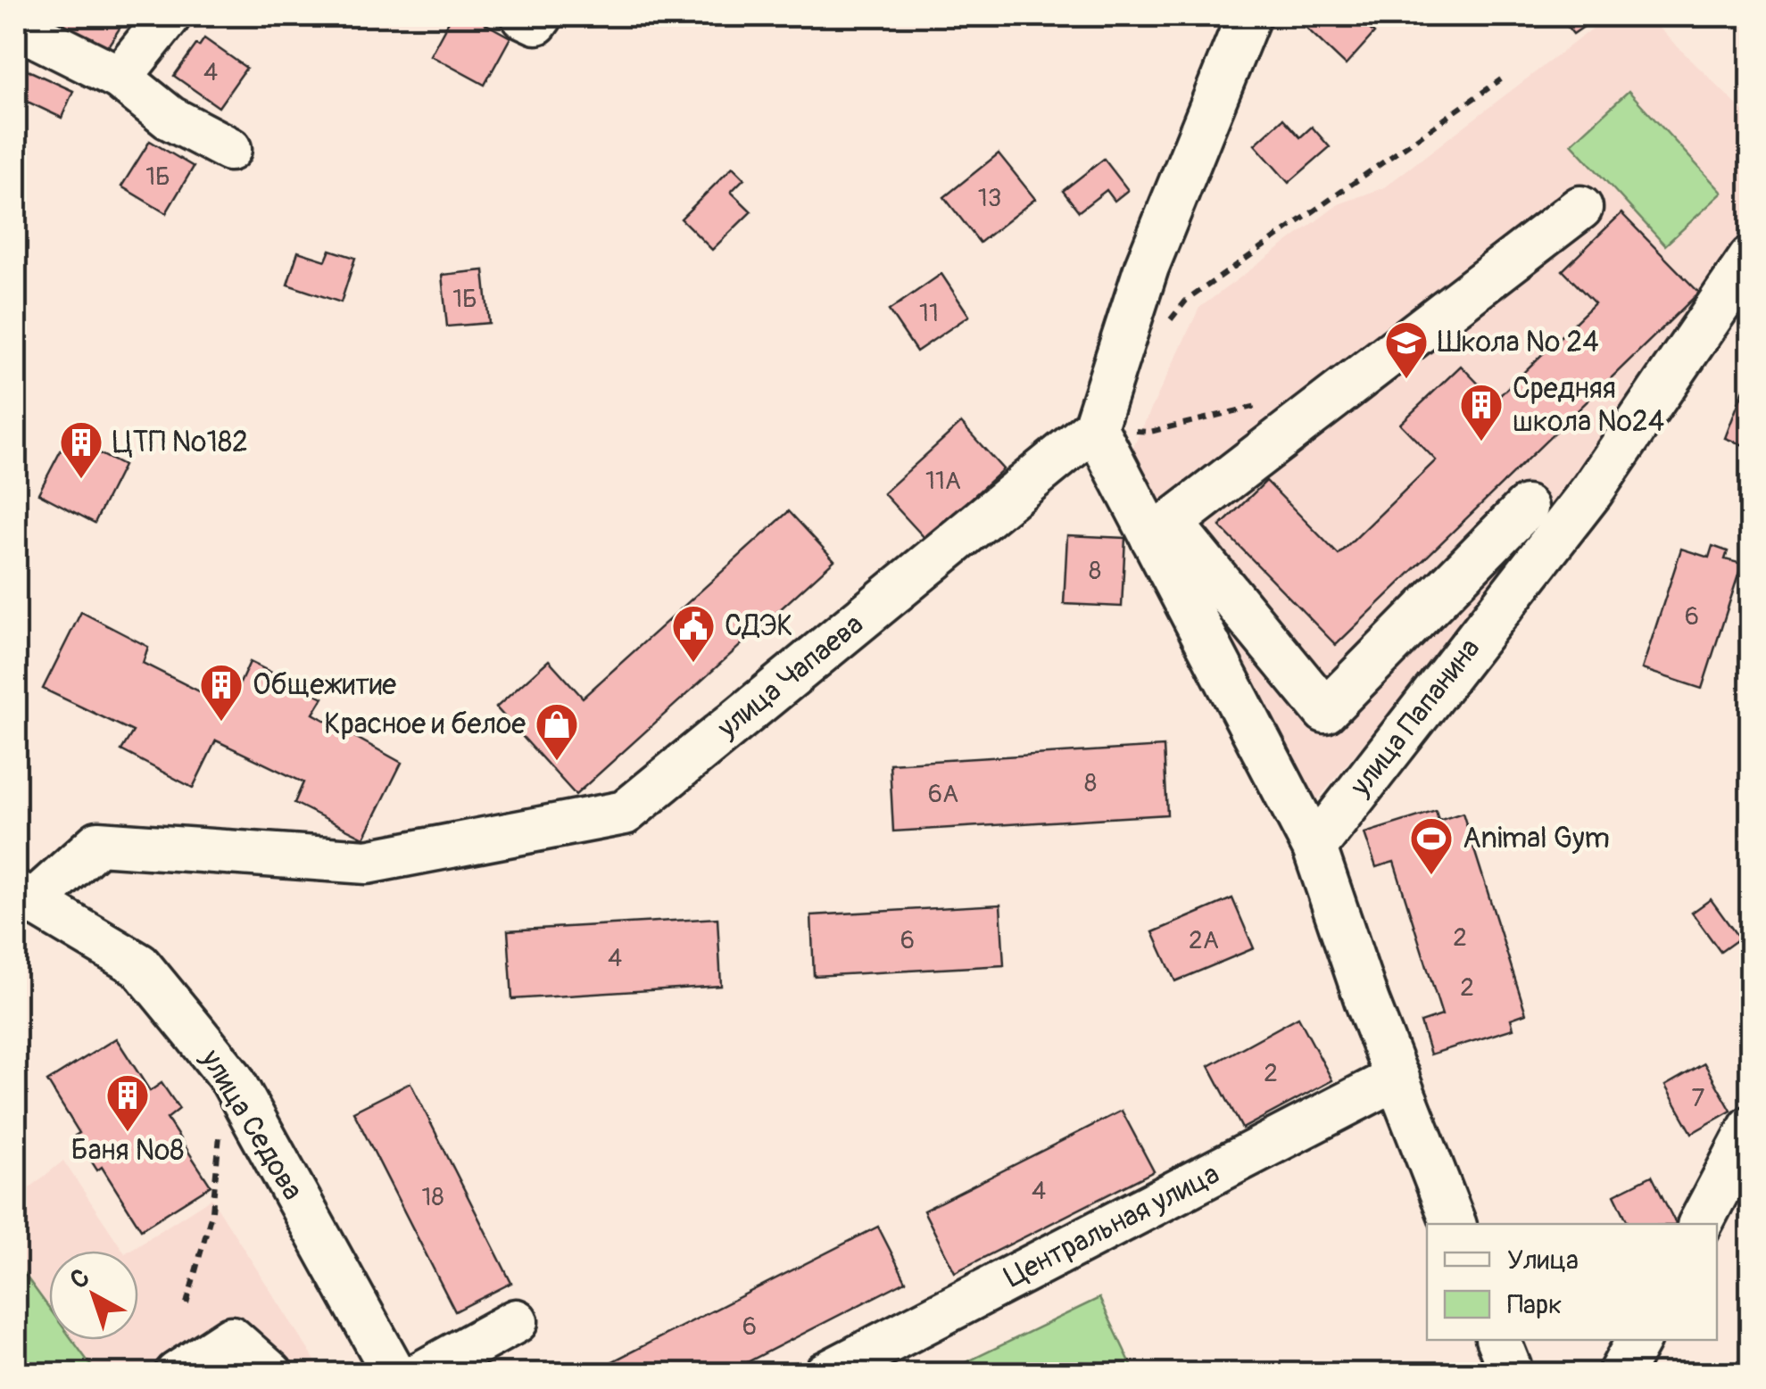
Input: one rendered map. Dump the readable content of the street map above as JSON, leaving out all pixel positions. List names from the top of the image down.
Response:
{
  "streets": {
    "street": [
      "улица Чапаева",
      "улица Папанина",
      "улица Седова",
      "Центральная улица"
    ]
  },
  "crossings": [
    ["улица Чапаева", "улица Седова"]
  ],
  "places": {
    "school or university": ["Школа № 24"],
    "building": [
      "Средняя школа №24",
      "ЦТП №182",
      "Общежитие",
      "Баня №8"
    ],
    "public building": ["СДЭК"],
    "shop": ["Красное и белое"],
    "sports": ["Animal Gym"]
  },
  "house_numbers": [
    "4",
    "1Б",
    "13",
    "1Б",
    "11",
    "11А",
    "8",
    "6",
    "8",
    "6А",
    "2",
    "6",
    "2А",
    "4",
    "2",
    "2",
    "7",
    "4",
    "18",
    "6"
  ],
  "legend": ["Улица", "Парк"],
  "north": "top left"
}
